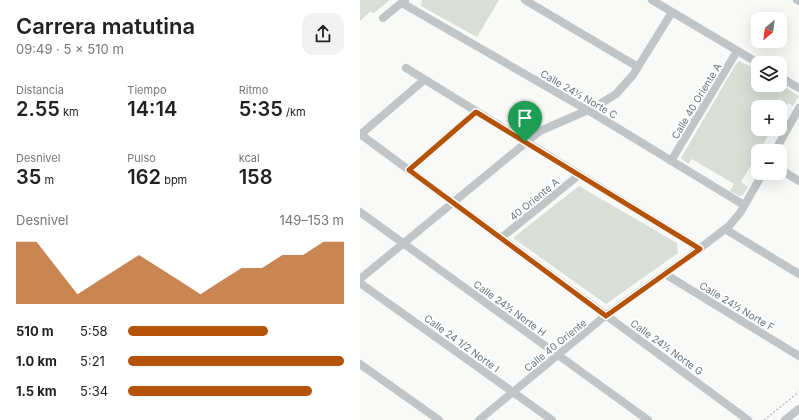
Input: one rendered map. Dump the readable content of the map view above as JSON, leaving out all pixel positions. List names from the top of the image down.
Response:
{
  "streets": {
    "street": [
      "Calle 24½ Norte C",
      "Calle 40 Oriente A",
      "40 Oriente A",
      "Calle 24½ Norte F",
      "Calle 24½ Norte H",
      "Calle 24 1/2 Norte I",
      "Calle 40 Oriente",
      "Calle 24½ Norte G"
    ]
  },
  "crossings": [
    ["Calle 24½ Norte C", "Calle 40 Oriente A"],
    ["Calle 24½ Norte C", "Calle 40 Oriente"],
    ["40 Oriente A", "Calle 24½ Norte G"],
    ["Calle 24½ Norte F", "Calle 40 Oriente"],
    ["Calle 24½ Norte H", "Calle 40 Oriente"],
    ["Calle 24 1/2 Norte I", "Calle 40 Oriente"],
    ["Calle 40 Oriente", "Calle 24½ Norte G"]
  ],
  "north": "bottom left",
  "page": {
    "heading": ["Carrera matutina", "09:49 · 5 × 510 m"],
    "map_buttons": ["+", "−"],
    "stats": [
      ["Distancia", "2.55 km"],
      ["Tiempo", "14:14"],
      ["Ritmo", "5:35 /km"],
      ["Desnivel", "35 m"],
      ["Pulso", "162 bpm"],
      ["kcal", "158"]
    ],
    "chart": ["Desnivel", "149–153 m"],
    "list": [
      {
        "name": "510 m",
        "note": "5:58"
      },
      {
        "name": "1.0 km",
        "note": "5:21"
      },
      {
        "name": "1.5 km",
        "note": "5:34"
      }
    ]
  }
}
